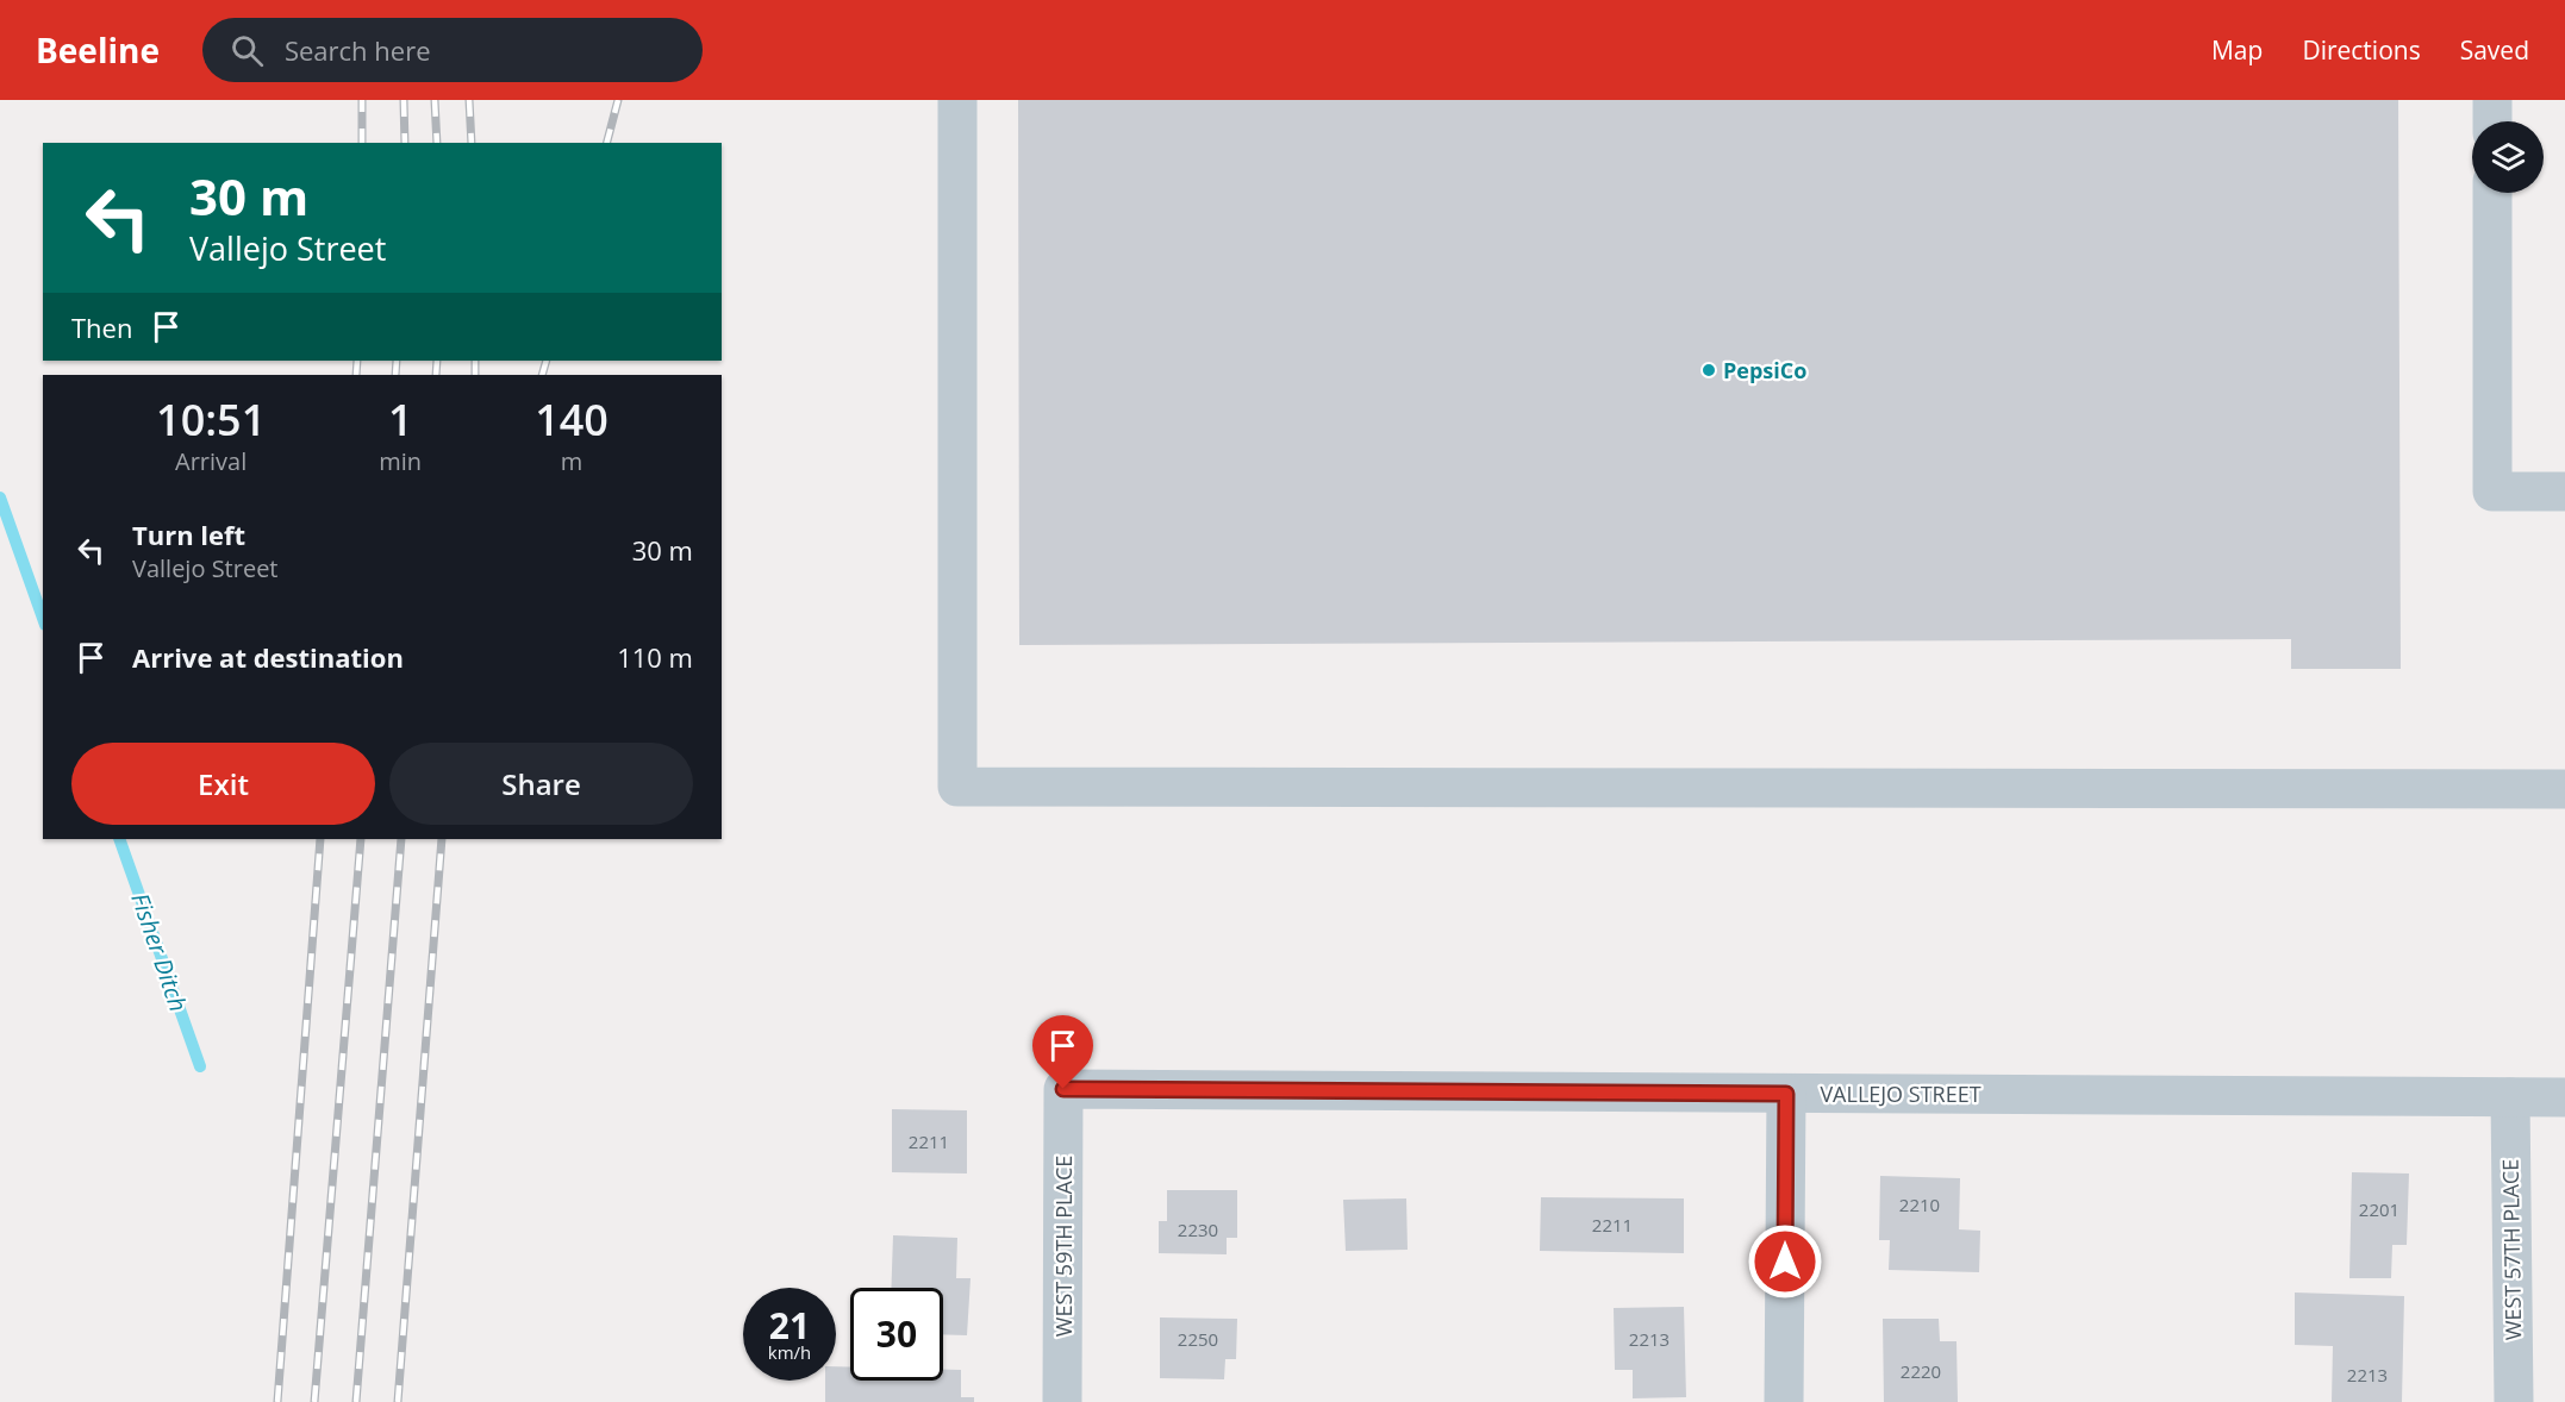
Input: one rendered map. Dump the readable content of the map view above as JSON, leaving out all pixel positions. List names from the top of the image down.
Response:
{
  "streets": {
    "street": ["VALLEJO STREET", "WEST 59TH PLACE", "WEST 57TH PLACE"]
  },
  "crossings": [
    ["VALLEJO STREET", "WEST 59TH PLACE"],
    ["VALLEJO STREET", "WEST 57TH PLACE"]
  ],
  "water": ["Fisher Ditch"],
  "places": ["PepsiCo"],
  "house_numbers": [
    "2211",
    "2210",
    "2201",
    "2211",
    "2230",
    "2250",
    "2213",
    "2220",
    "2213"
  ],
  "page": {
    "header": "Beeline",
    "search": "Search here",
    "nav": ["Map", "Directions", "Saved"],
    "turn": ["30 m", "Vallejo Street"],
    "then": "Then",
    "eta": [
      "10:51",
      "Arrival",
      "1",
      "min",
      "140",
      "m"
    ],
    "list": [
      {
        "name": "Turn left",
        "note": "Vallejo Street",
        "value": "30 m"
      },
      {
        "name": "Arrive at destination",
        "value": "110 m"
      }
    ],
    "buttons": ["Exit", "Share"],
    "speed": "21 km/h",
    "limit": "30"
  }
}
